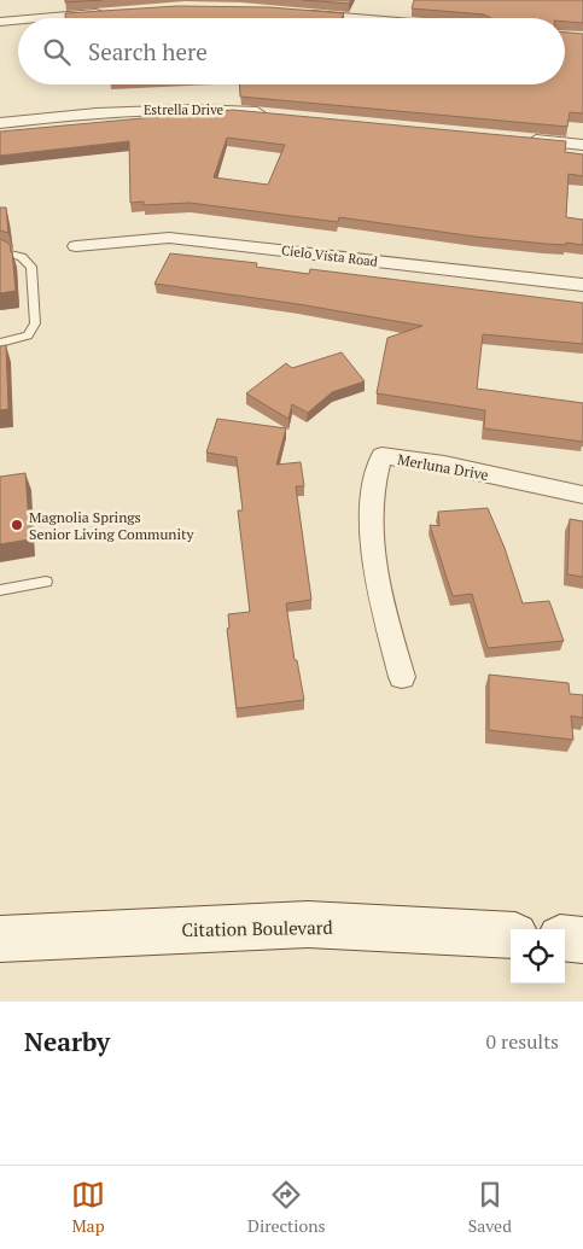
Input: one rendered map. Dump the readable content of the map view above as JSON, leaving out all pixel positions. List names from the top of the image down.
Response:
{
  "streets": {
    "main road": ["Citation Boulevard"],
    "street": ["Estrella Drive", "Cielo Vista Road", "Merluna Drive"]
  },
  "places": ["Magnolia Springs Senior Living Community"],
  "page": {
    "search": "Search here",
    "heading": ["Nearby", "0 results"],
    "nav": ["Map", "Directions", "Saved"]
  }
}
